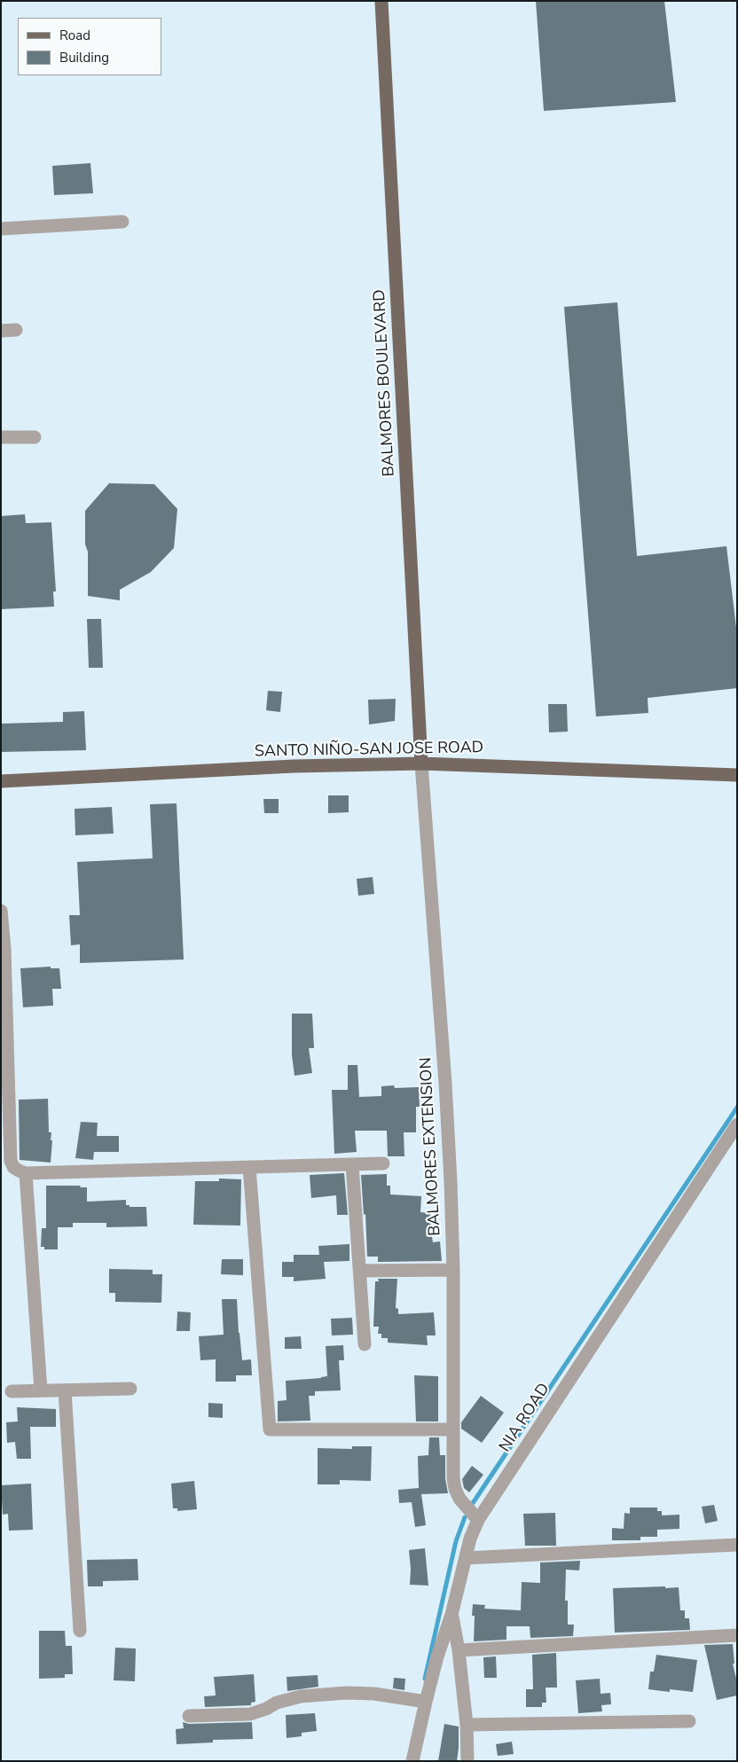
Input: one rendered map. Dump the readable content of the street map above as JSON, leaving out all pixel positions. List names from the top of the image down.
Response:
{
  "streets": {
    "main road": ["BALMORES BOULEVARD", "SANTO NIÑO-SAN JOSE ROAD"],
    "street": ["BALMORES EXTENSION", "NIA ROAD"]
  },
  "crossings": [
    ["BALMORES BOULEVARD", "SANTO NIÑO-SAN JOSE ROAD"],
    ["BALMORES BOULEVARD", "BALMORES EXTENSION"],
    ["SANTO NIÑO-SAN JOSE ROAD", "BALMORES EXTENSION"],
    ["BALMORES EXTENSION", "NIA ROAD"]
  ],
  "legend": ["Road", "Building"]
}
